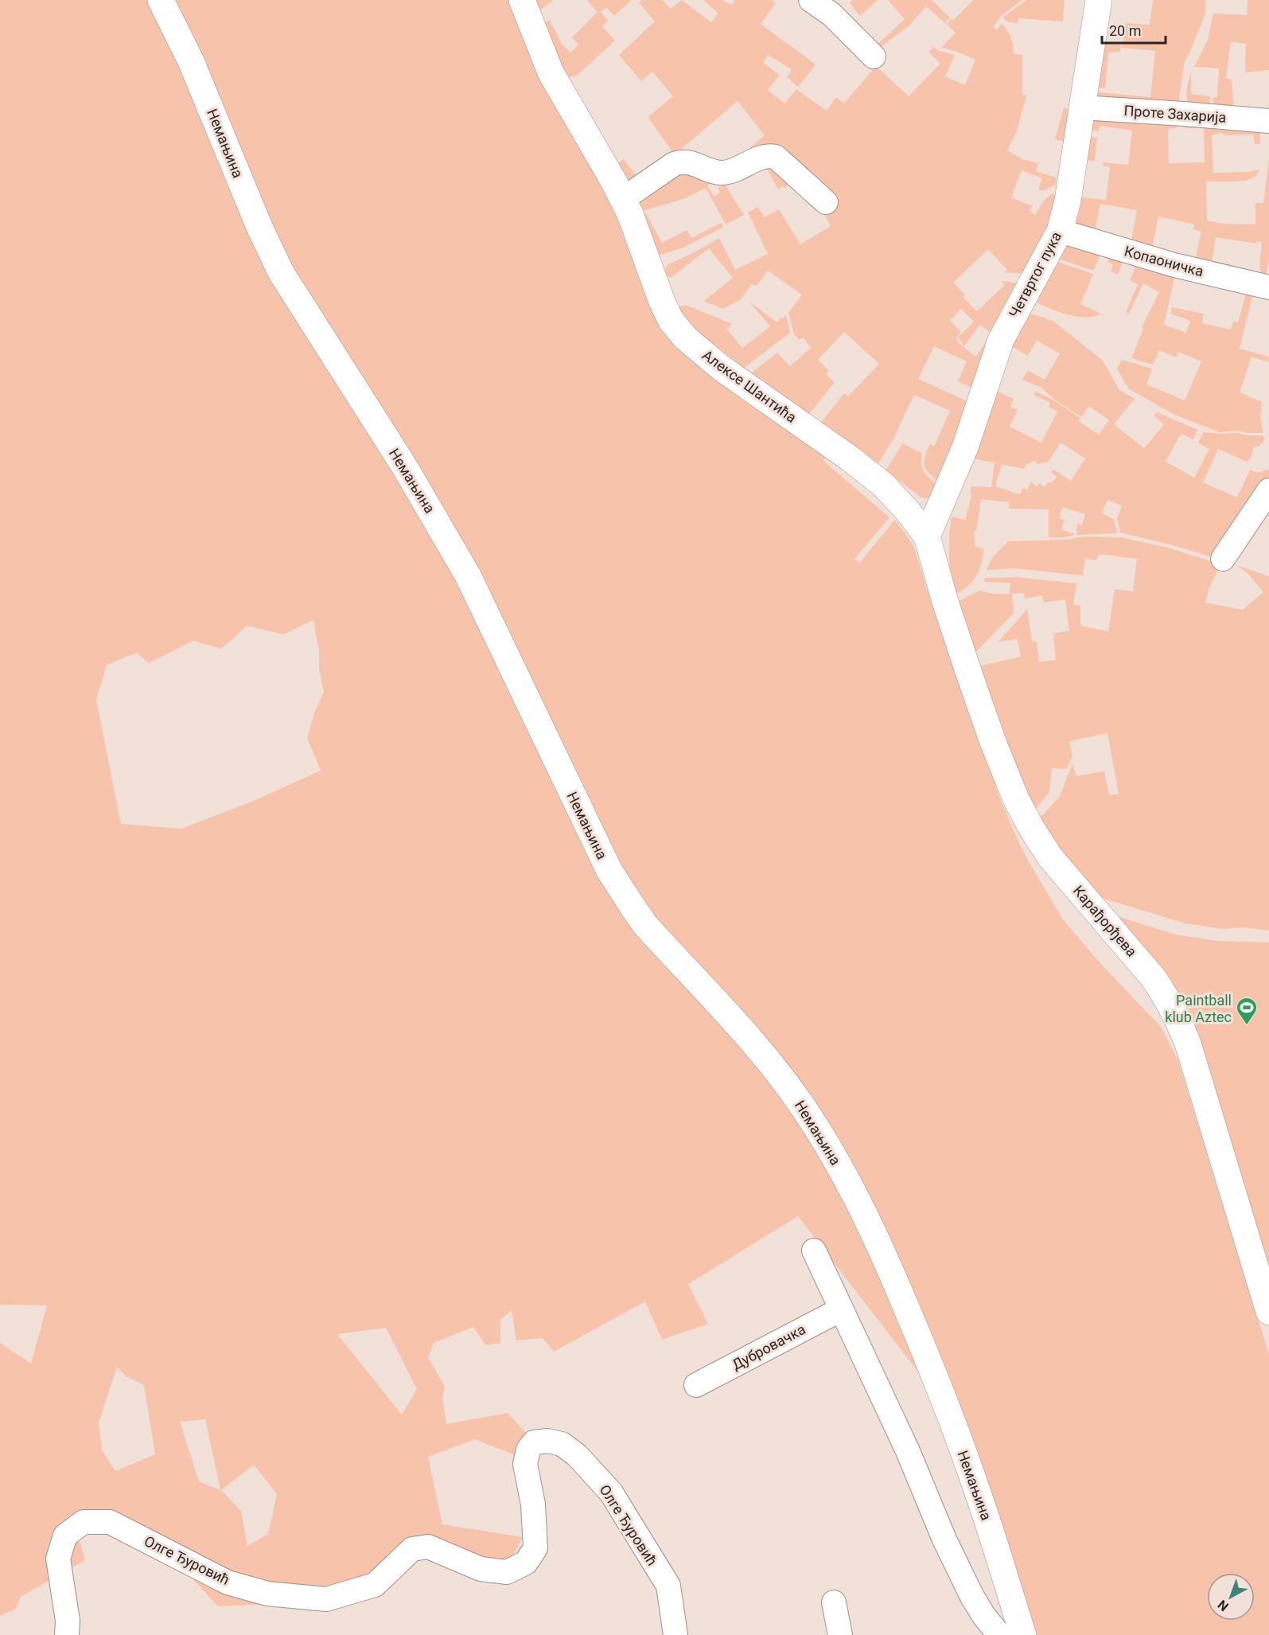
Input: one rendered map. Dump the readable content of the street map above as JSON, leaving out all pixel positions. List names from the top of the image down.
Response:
{
  "streets": {
    "street": [
      "Проте Захарија",
      "Немањина",
      "Копаоничка",
      "Четвртог пука",
      "Алексе Шантића",
      "Карађорђева",
      "Дубровачка",
      "Олге Ђуровић"
    ]
  },
  "crossings": [
    ["Проте Захарија", "Четвртог пука"],
    ["Копаоничка", "Четвртог пука"],
    ["Четвртог пука", "Алексе Шантића"],
    ["Четвртог пука", "Карађорђева"],
    ["Алексе Шантића", "Карађорђева"]
  ],
  "places": {
    "sports": ["Paintball klub Aztec"]
  },
  "scale_bar": "20 m",
  "north": "bottom left"
}
